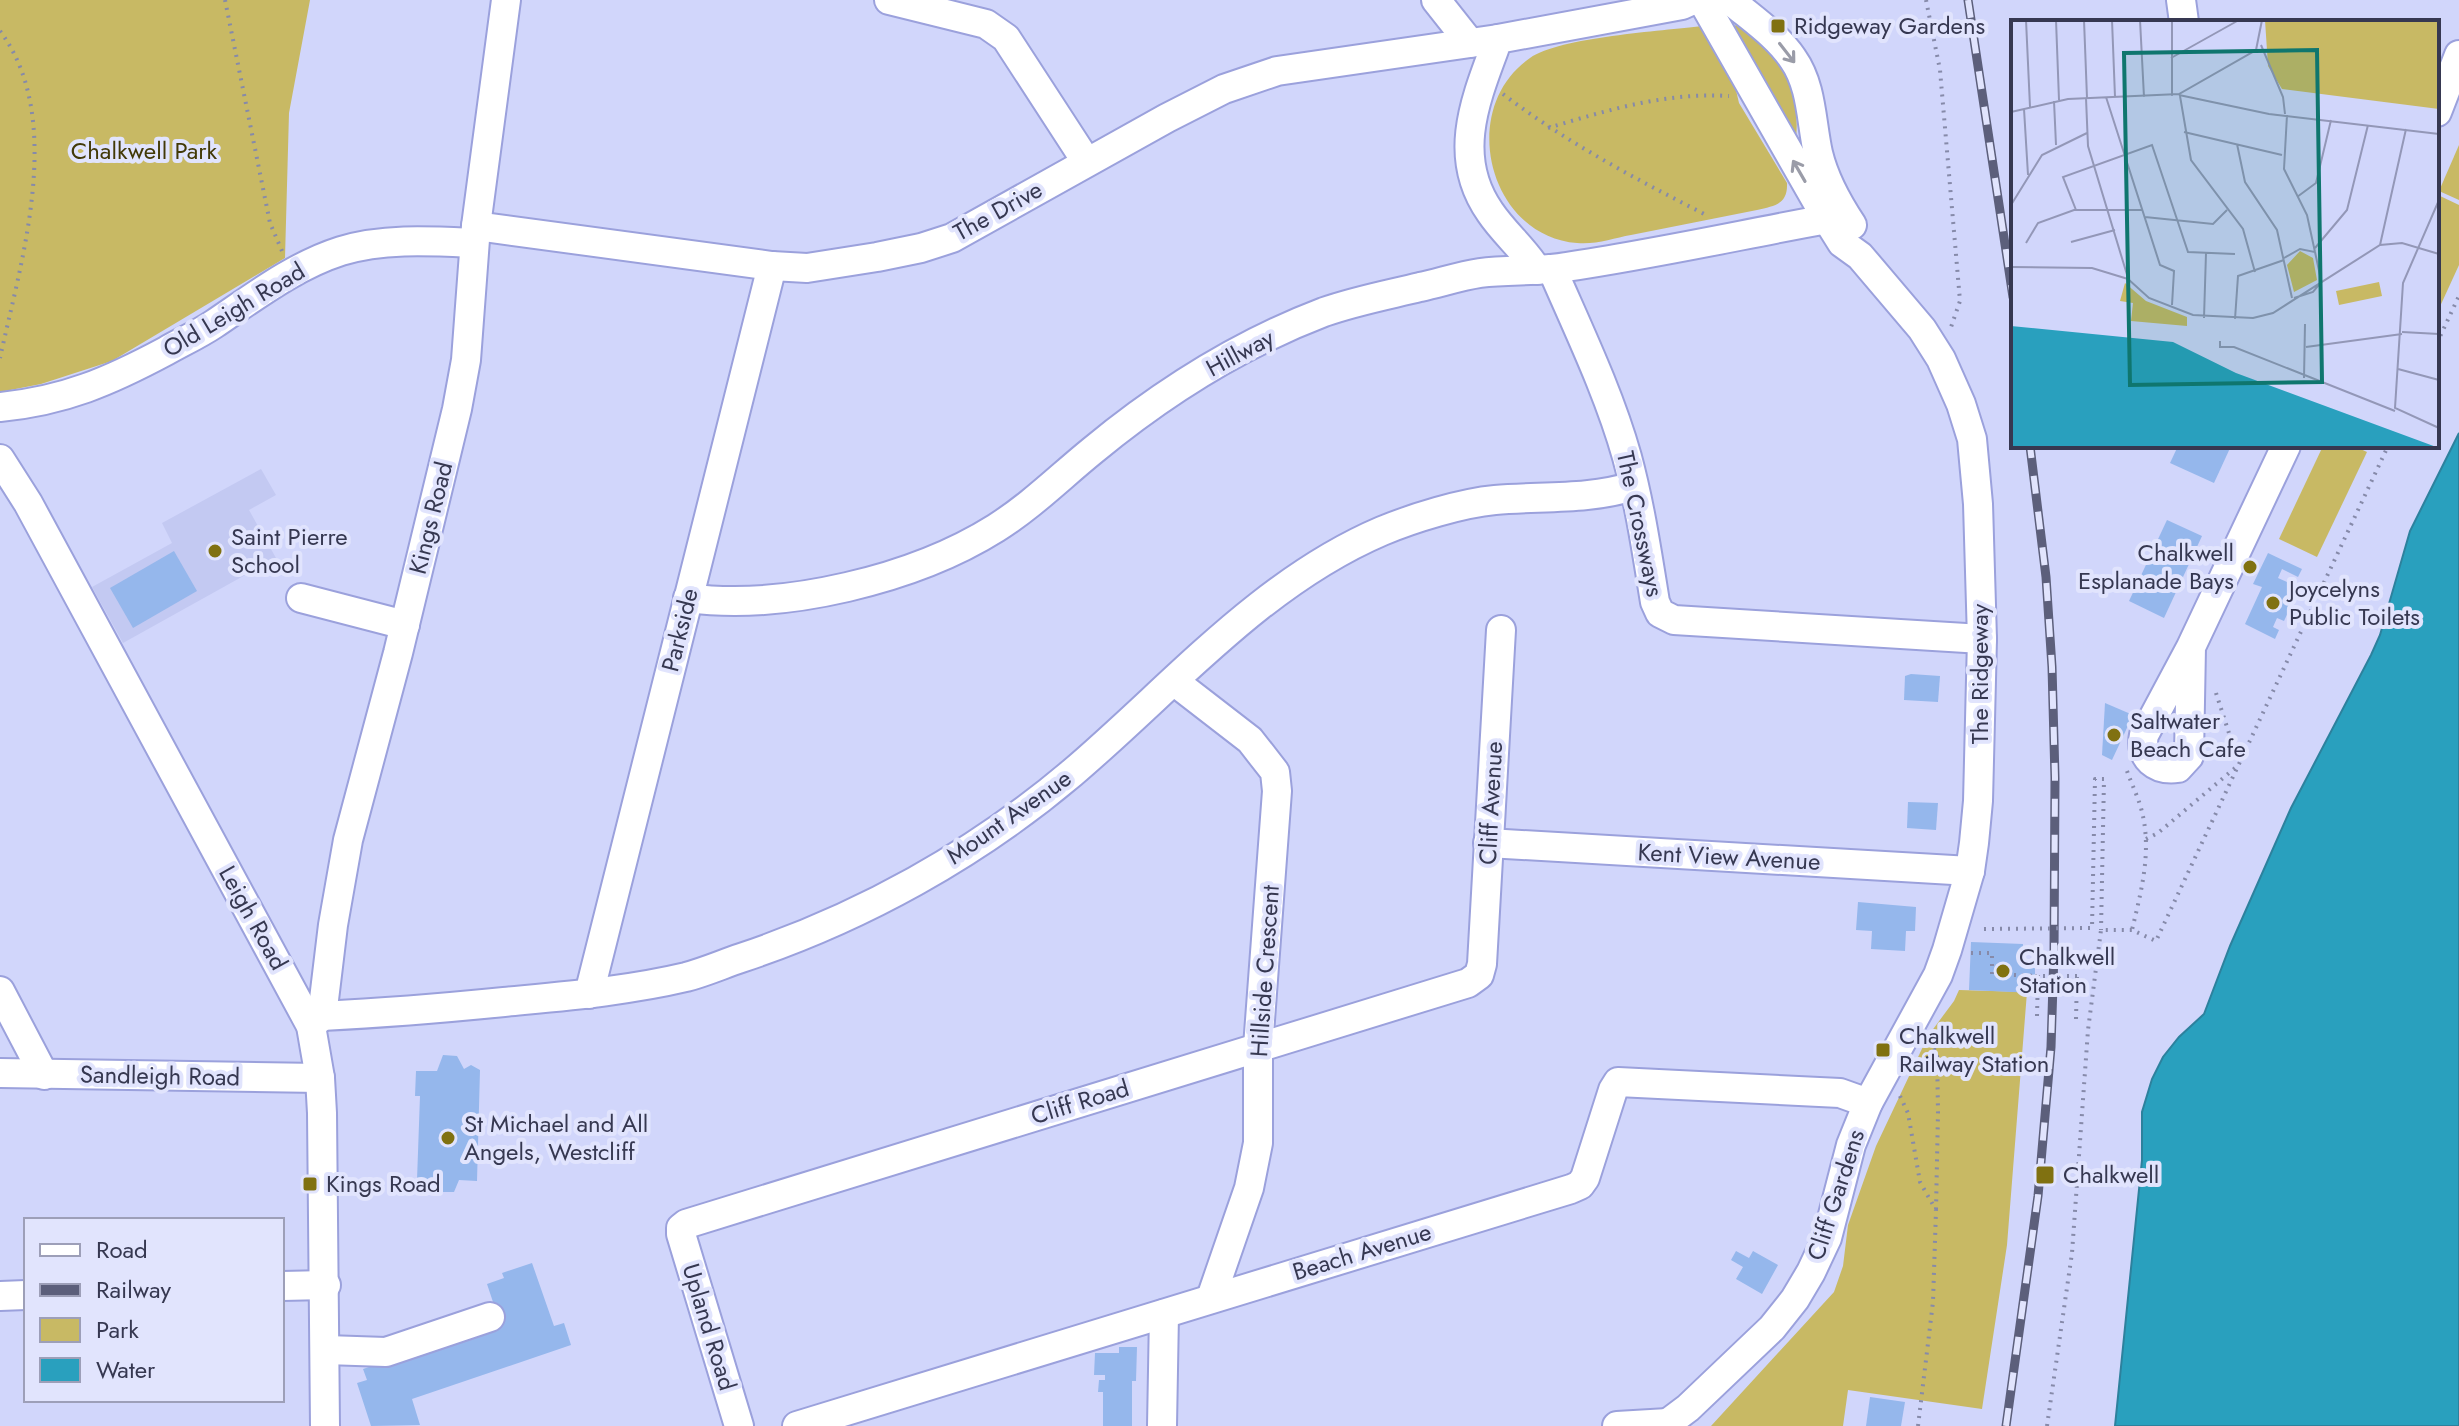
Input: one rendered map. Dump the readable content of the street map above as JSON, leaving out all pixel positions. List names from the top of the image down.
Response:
{
  "streets": {
    "street": [
      "The Drive",
      "Old Leigh Road",
      "Hillway",
      "Kings Road",
      "The Crossways",
      "Parkside",
      "The Ridgeway",
      "Cliff Avenue",
      "Mount Avenue",
      "Kent View Avenue",
      "Leigh Road",
      "Hillside Crescent",
      "Sandleigh Road",
      "Cliff Road",
      "Cliff Gardens",
      "Beach Avenue",
      "Upland Road"
    ]
  },
  "crossings": [
    ["The Drive", "Old Leigh Road"],
    ["The Drive", "Kings Road"],
    ["The Drive", "Parkside"],
    ["Old Leigh Road", "Kings Road"],
    ["Hillway", "The Crossways"],
    ["Hillway", "Parkside"],
    ["Hillway", "The Ridgeway"],
    ["Kings Road", "Mount Avenue"],
    ["Kings Road", "Leigh Road"],
    ["The Crossways", "The Ridgeway"],
    ["The Crossways", "Mount Avenue"],
    ["Parkside", "Mount Avenue"],
    ["The Ridgeway", "Kent View Avenue"],
    ["The Ridgeway", "Cliff Gardens"],
    ["The Ridgeway", "Beach Avenue"],
    ["Cliff Avenue", "Kent View Avenue"],
    ["Cliff Avenue", "Cliff Road"],
    ["Mount Avenue", "Leigh Road"],
    ["Mount Avenue", "Hillside Crescent"],
    ["Leigh Road", "Sandleigh Road"],
    ["Hillside Crescent", "Cliff Road"],
    ["Hillside Crescent", "Beach Avenue"],
    ["Cliff Road", "Upland Road"],
    ["Cliff Gardens", "Beach Avenue"]
  ],
  "parks": ["Chalkwell Park"],
  "places": {
    "transit": [
      "Ridgeway Gardens",
      "Chalkwell Railway Station",
      "Chalkwell",
      "Kings Road"
    ],
    "other": [
      "Saint Pierre School",
      "Chalkwell Esplanade Bays",
      "Joycelyns Public Toilets",
      "Saltwater Beach Cafe",
      "Chalkwell Station",
      "St Michael and All Angels, Westcliff"
    ]
  },
  "legend": [
    "Road",
    "Railway",
    "Park",
    "Water"
  ]
}
